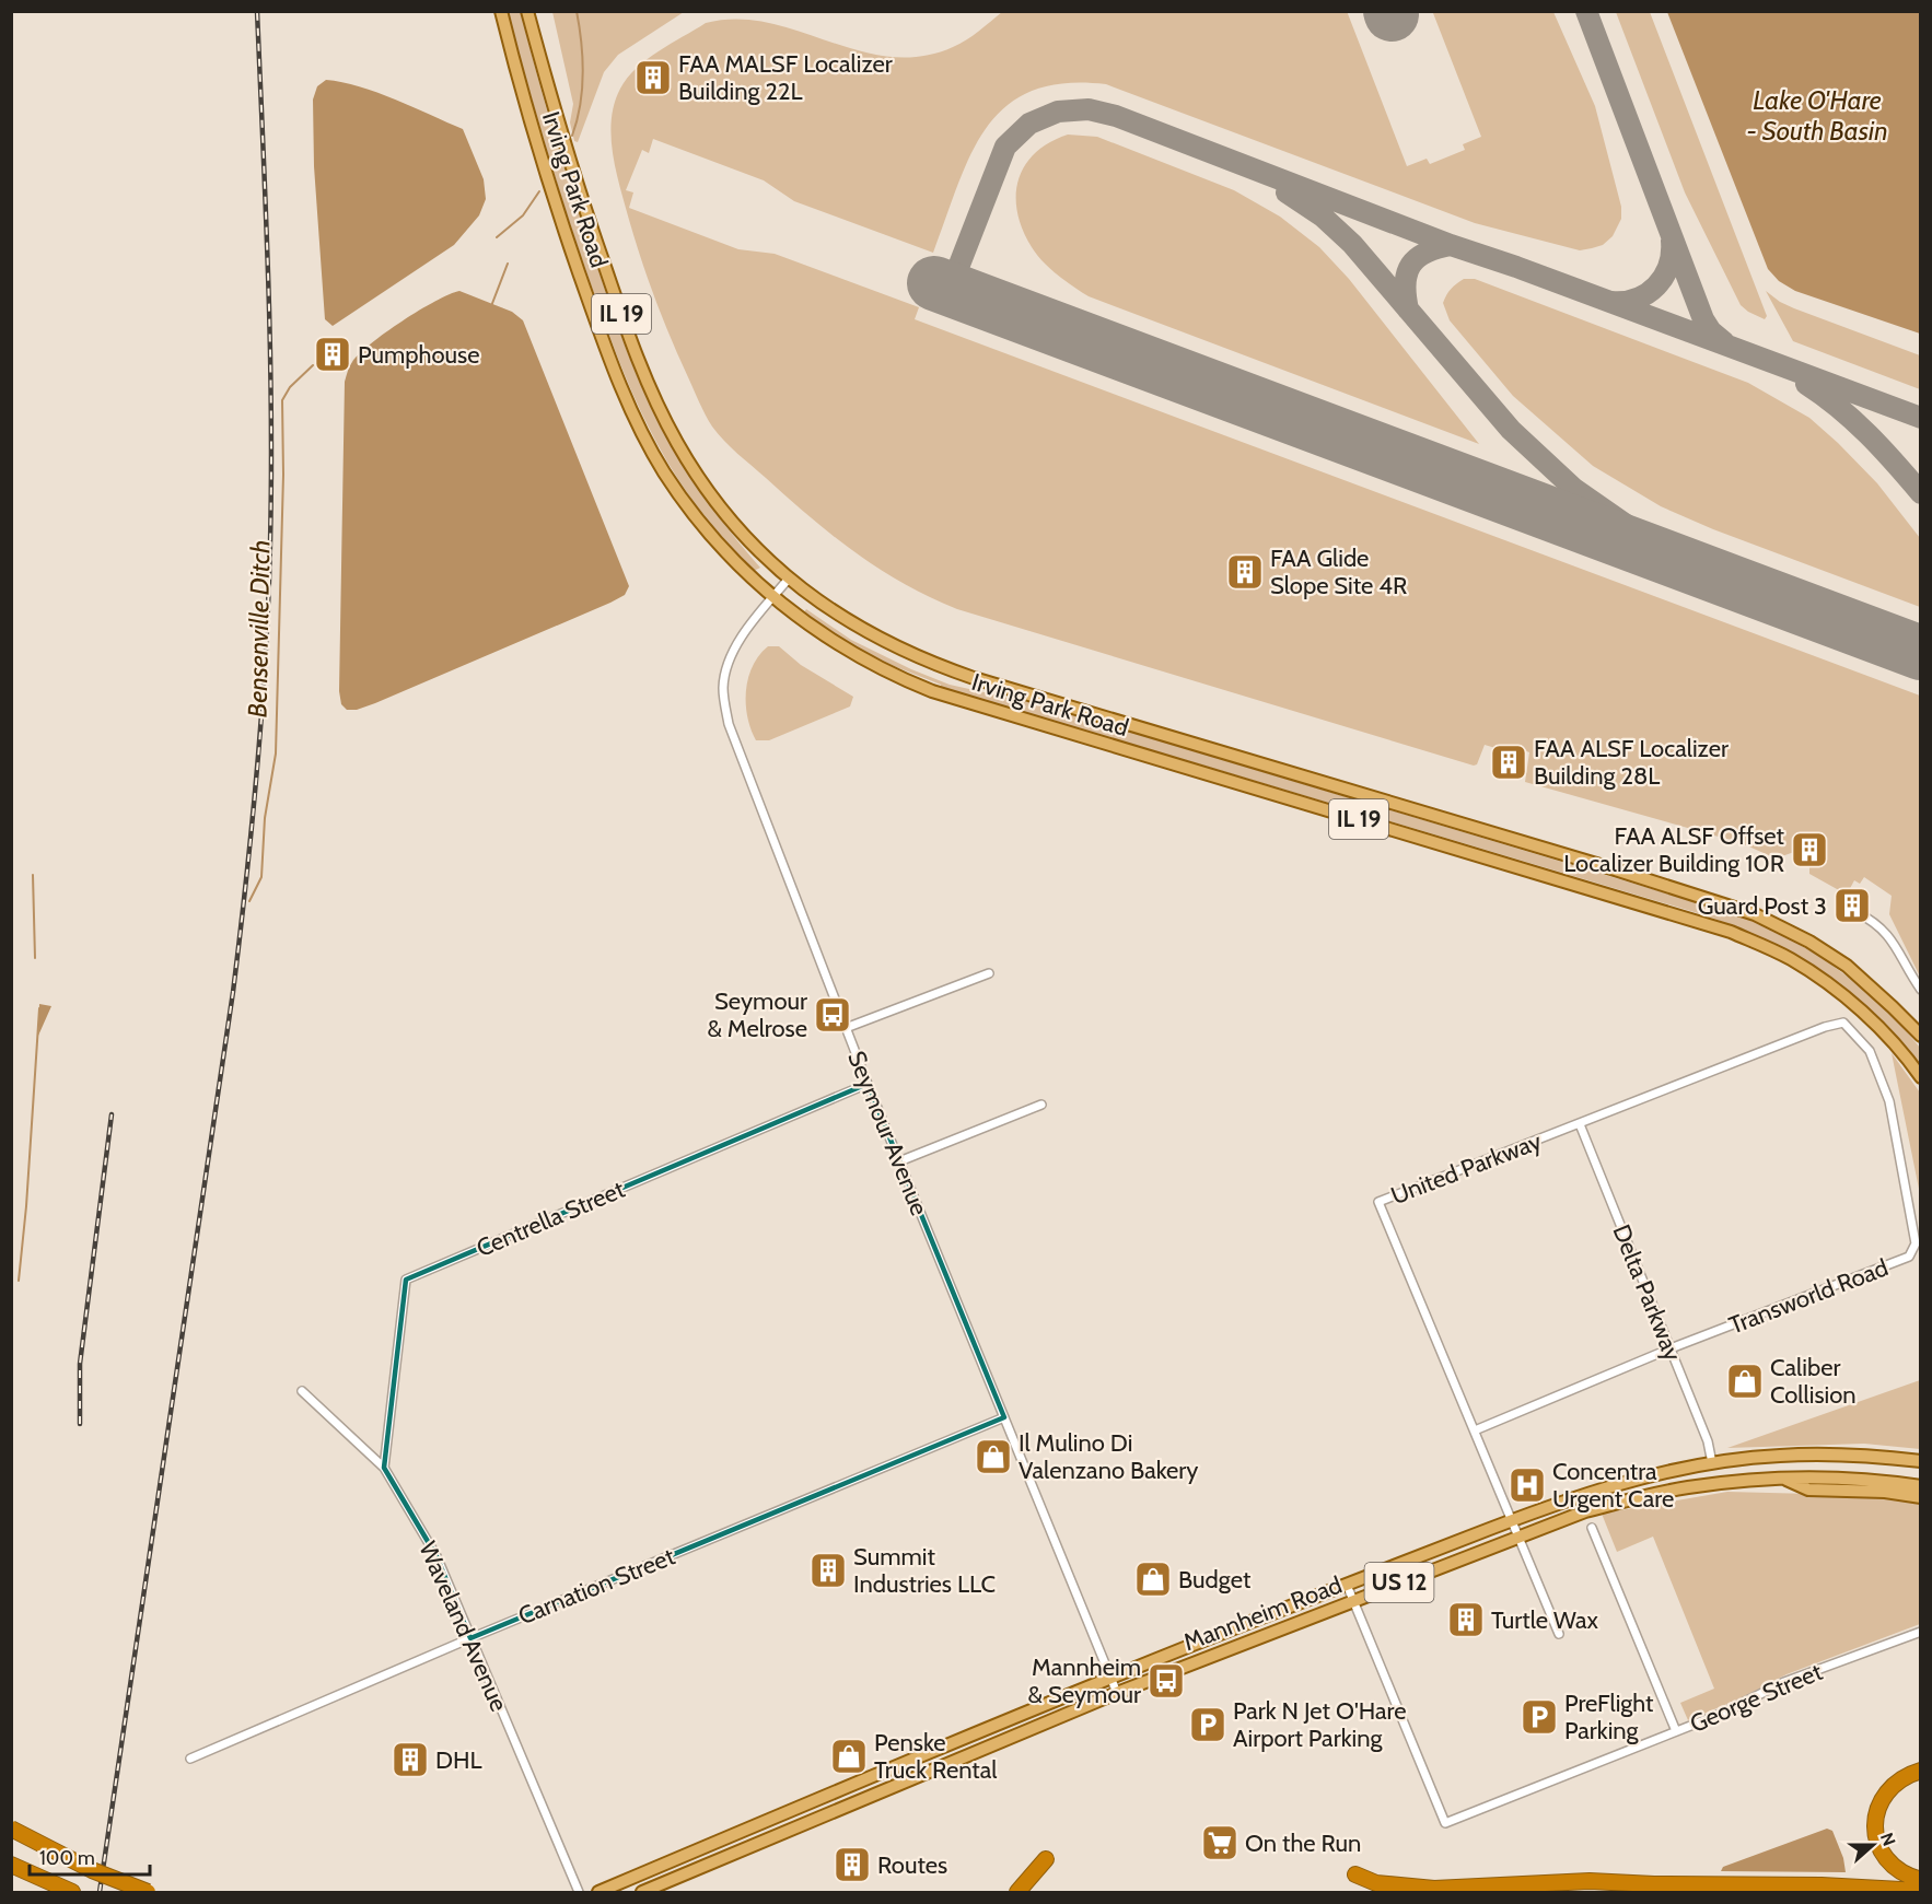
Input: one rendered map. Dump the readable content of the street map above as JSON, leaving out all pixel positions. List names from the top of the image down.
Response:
{
  "streets": {
    "main road": [
      "Irving Park Road",
      "IL 19",
      "US 12",
      "Mannheim Road"
    ],
    "street": [
      "Seymour Avenue",
      "United Parkway",
      "Centrella Street",
      "Delta Parkway",
      "Transworld Road",
      "Carnation Street",
      "Waveland Avenue",
      "George Street"
    ]
  },
  "crossings": [
    ["Irving Park Road", "Seymour Avenue"],
    ["Seymour Avenue", "Centrella Street"],
    ["Seymour Avenue", "US 12"],
    ["Seymour Avenue", "Carnation Street"],
    ["Seymour Avenue", "Mannheim Road"],
    ["United Parkway", "Delta Parkway"],
    ["United Parkway", "Transworld Road"],
    ["United Parkway", "Mannheim Road"],
    ["Centrella Street", "Waveland Avenue"],
    ["Delta Parkway", "Transworld Road"],
    ["Delta Parkway", "Mannheim Road"],
    ["US 12", "Mannheim Road"],
    ["Carnation Street", "Waveland Avenue"],
    ["Mannheim Road", "George Street"]
  ],
  "water": ["Lake O'Hare - South Basin", "Bensenville Ditch"],
  "places": {
    "building": [
      "FAA MALSF Localizer Building 22L",
      "Pumphouse",
      "FAA Glide Slope Site 4R",
      "FAA ALSF Localizer Building 28L",
      "FAA ALSF Offset Localizer Building 10R",
      "Guard Post 3",
      "Summit Industries LLC",
      "Turtle Wax",
      "DHL",
      "Routes"
    ],
    "bus stop": ["Seymour & Melrose", "Mannheim & Seymour"],
    "shop": [
      "Caliber Collision",
      "Il Mulino Di Valenzano Bakery",
      "Budget",
      "Penske Truck Rental"
    ],
    "hospital": ["Concentra Urgent Care"],
    "parking": ["PreFlight Parking", "Park N Jet O'Hare Airport Parking"],
    "supermarket": ["On the Run"]
  },
  "scale_bar": "100 m",
  "north": "right"
}
